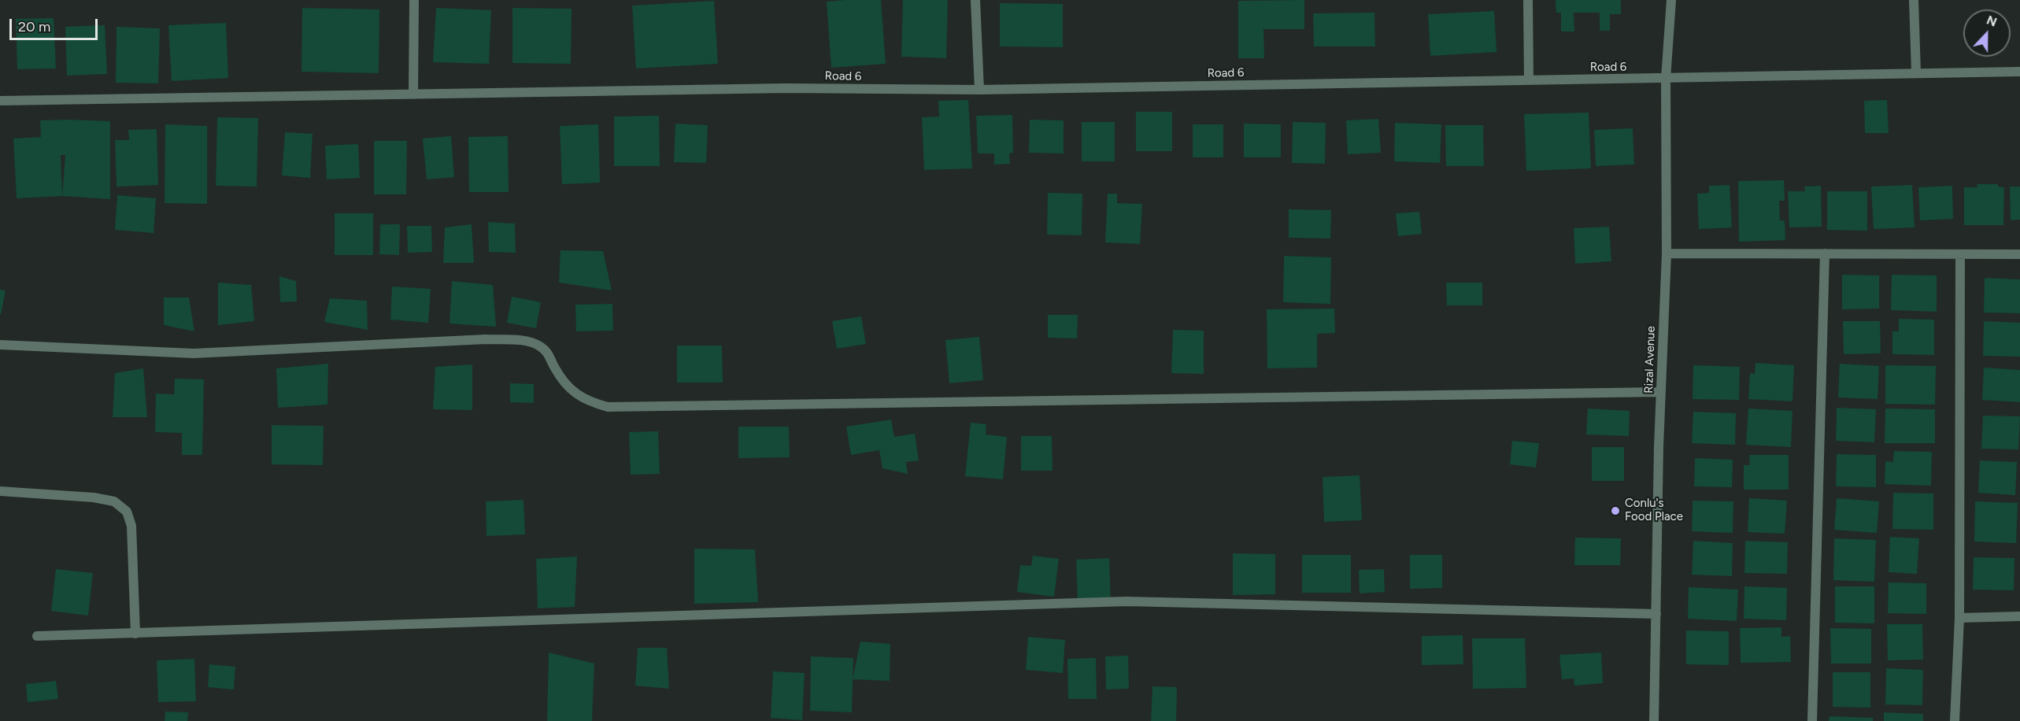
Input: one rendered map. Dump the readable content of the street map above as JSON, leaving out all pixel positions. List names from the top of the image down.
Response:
{
  "streets": {
    "street": ["Road 6", "Rizal Avenue"]
  },
  "crossings": [
    ["Road 6", "Rizal Avenue"]
  ],
  "places": ["Conlu's Food Place"],
  "scale_bar": "20 m",
  "north": "top"
}
